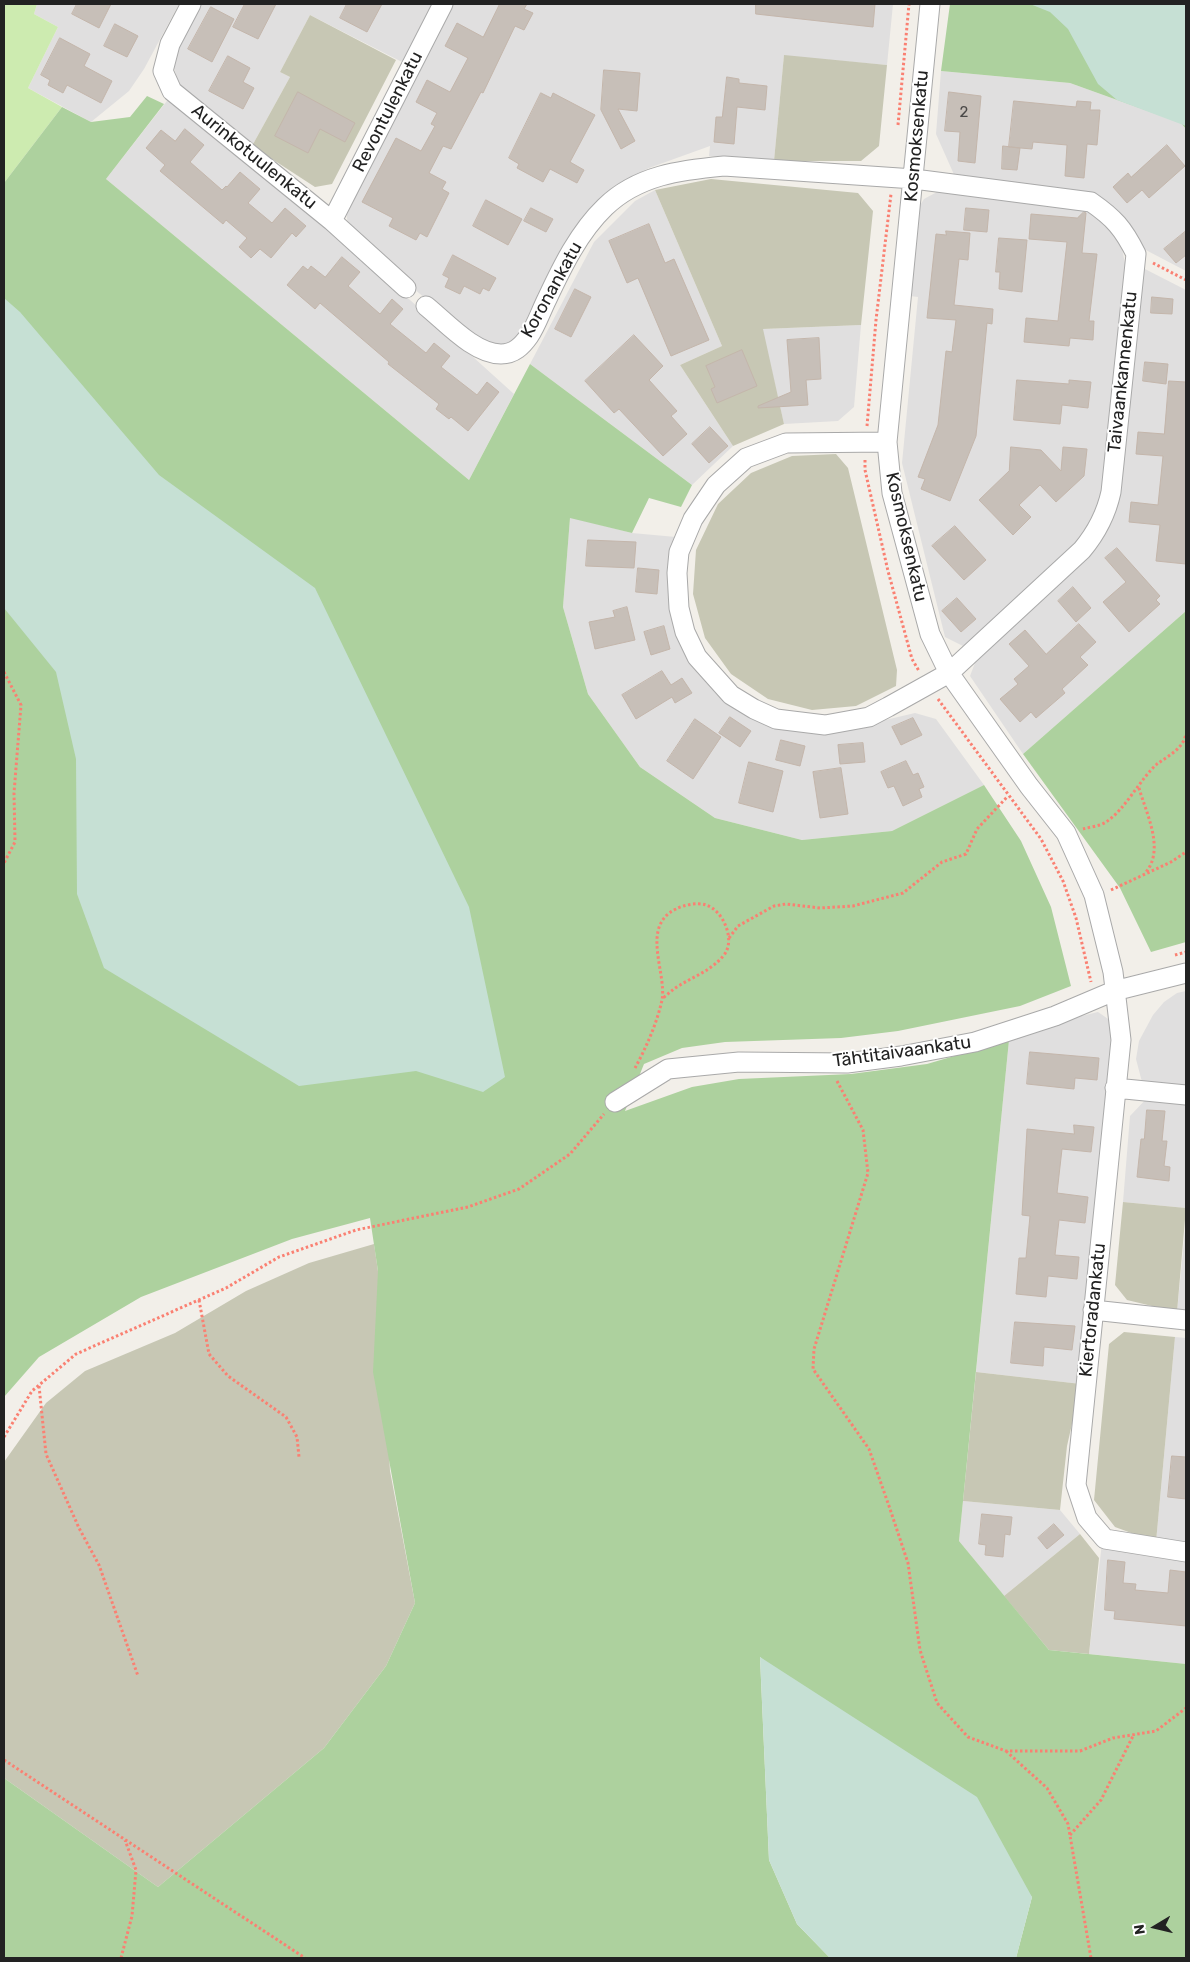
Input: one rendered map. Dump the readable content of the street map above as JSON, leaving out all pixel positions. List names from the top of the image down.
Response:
{
  "streets": {
    "street": [
      "Revontulenkatu",
      "Kosmoksenkatu",
      "Aurinkotuulenkatu",
      "Koronankatu",
      "Taivaankannenkatu",
      "Tähtitaivaankatu",
      "Kiertoradankatu"
    ]
  },
  "crossings": [
    ["Revontulenkatu", "Aurinkotuulenkatu"],
    ["Kosmoksenkatu", "Koronankatu"],
    ["Kosmoksenkatu", "Taivaankannenkatu"],
    ["Kosmoksenkatu", "Tähtitaivaankatu"],
    ["Kosmoksenkatu", "Kiertoradankatu"],
    ["Tähtitaivaankatu", "Kiertoradankatu"]
  ],
  "house_numbers": ["2"],
  "north": "left"
}
